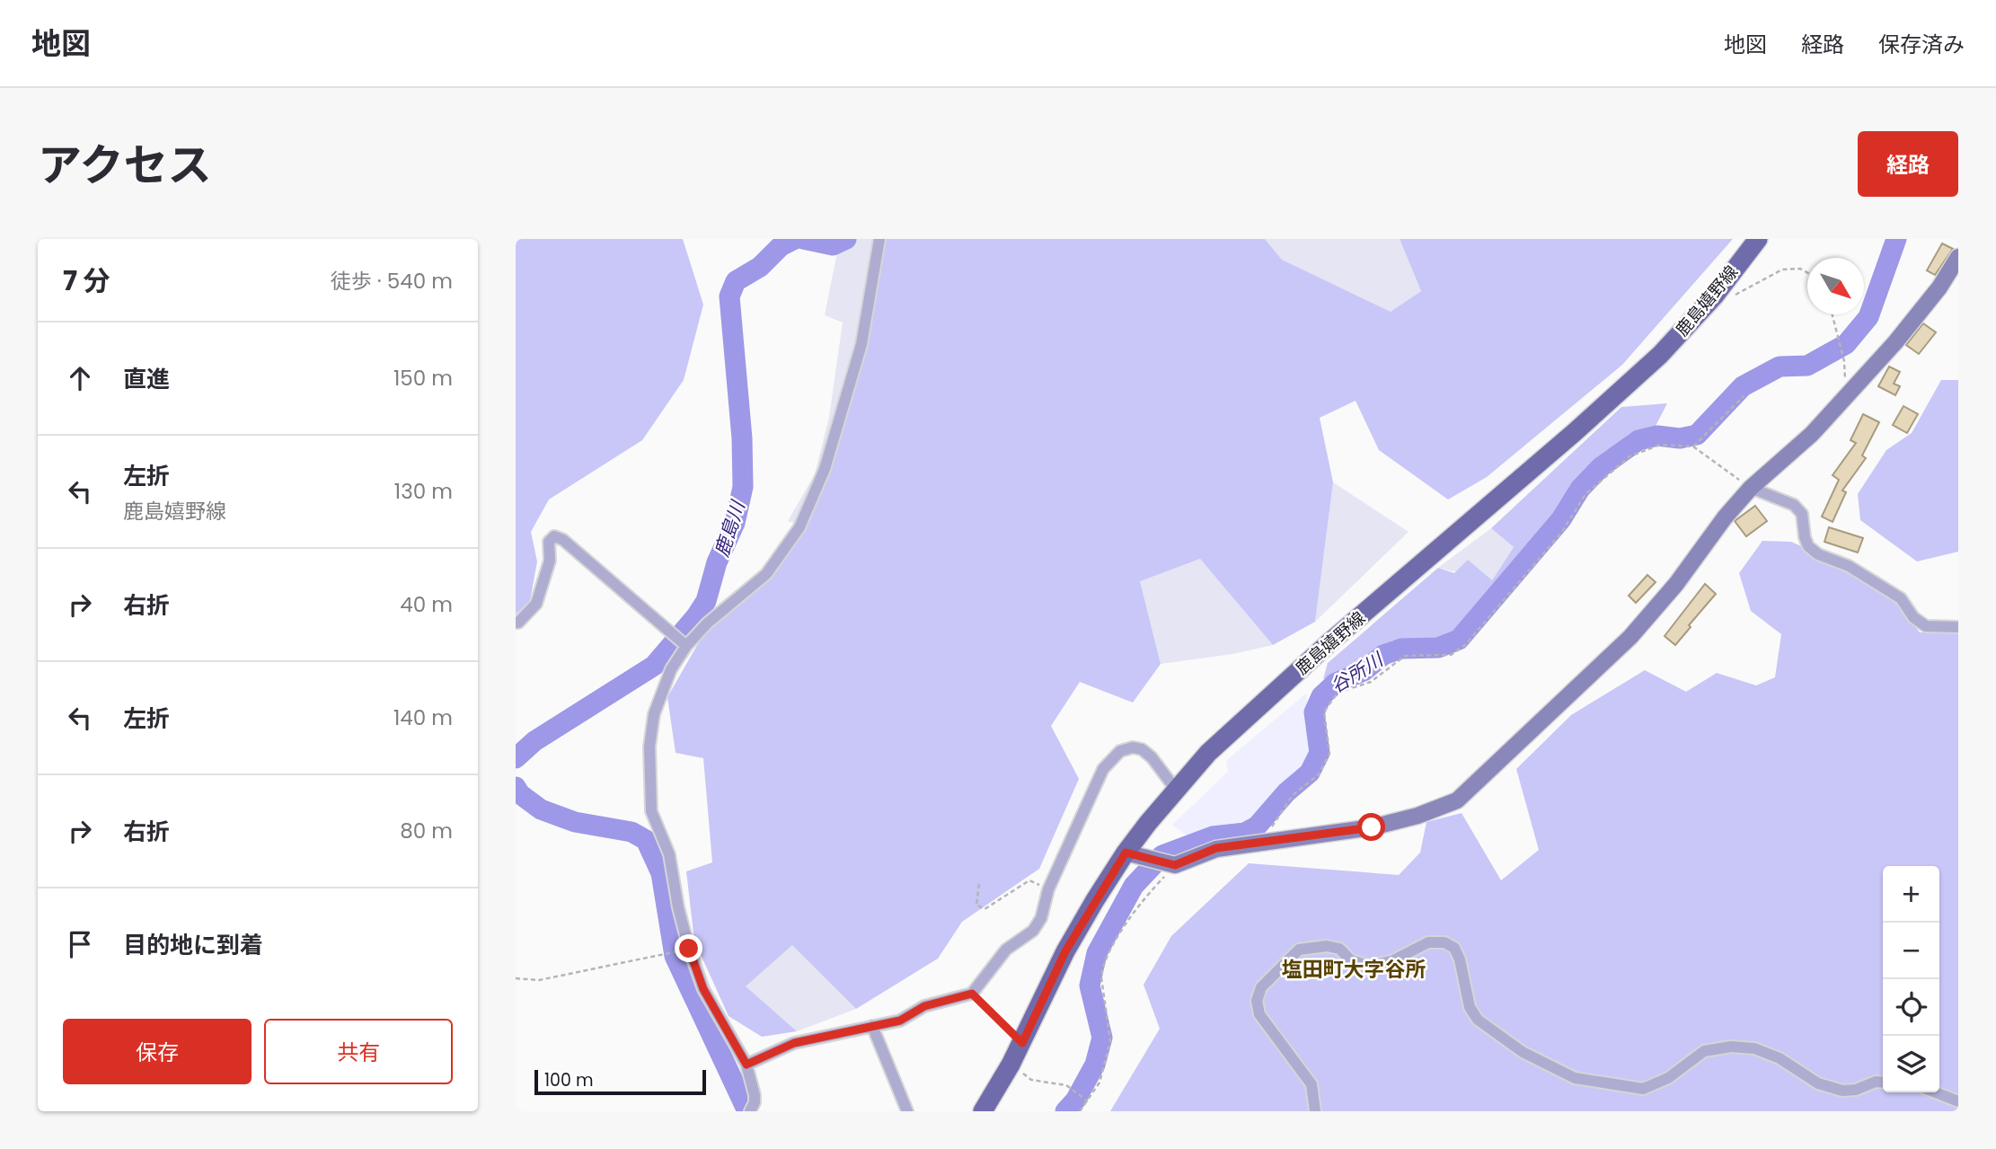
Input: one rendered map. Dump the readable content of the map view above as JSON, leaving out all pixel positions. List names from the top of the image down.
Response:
{
  "streets": {
    "main road": ["鹿島嬉野線"]
  },
  "districts": ["塩田町大字谷所"],
  "water": ["鹿島川", "谷所川"],
  "scale_bar": "100 m",
  "north": "bottom right",
  "page": {
    "header": "地図",
    "nav": ["地図", "経路", "保存済み"],
    "title": "アクセス",
    "buttons": [
      "経路",
      ["保存", "共有"]
    ],
    "heading": ["7 分", "徒歩 · 540 m"],
    "list": [
      ["直進", "150 m"],
      ["左折", "鹿島嬉野線", "130 m"],
      ["右折", "40 m"],
      ["左折", "140 m"],
      ["右折", "80 m"],
      "目的地に到着"
    ],
    "map_buttons": ["+", "−"],
    "scale": "100 m"
  }
}
